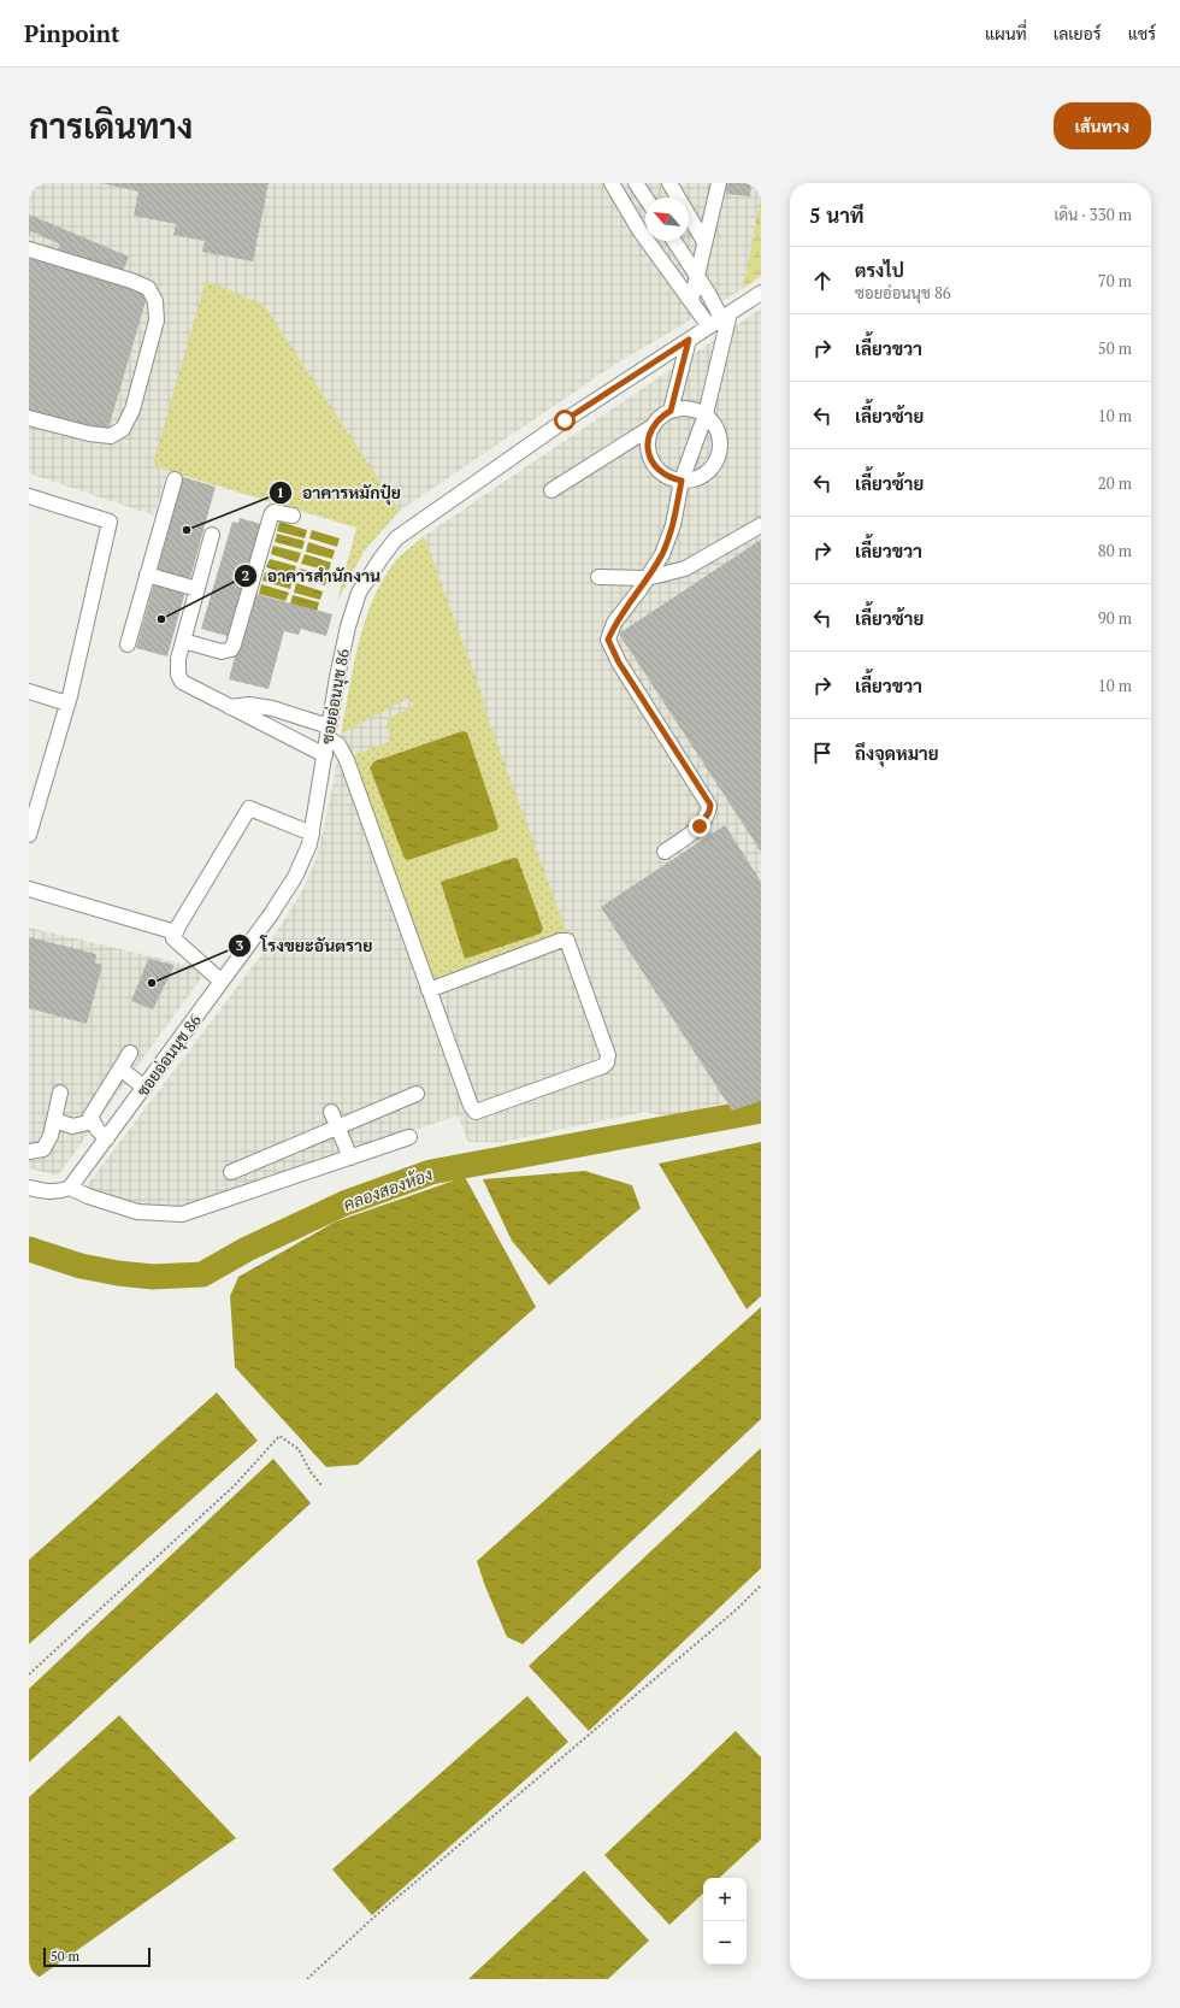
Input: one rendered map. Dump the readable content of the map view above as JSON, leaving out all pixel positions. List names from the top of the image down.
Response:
{
  "streets": {
    "street": ["ซอยอ่อนนุช 86"]
  },
  "water": ["คลองสองห้อง"],
  "places": ["อาคารหมักปุ๋ย", "อาคารสำนักงาน", "โรงขยะอันตราย"],
  "scale_bar": "50 m",
  "north": "top left",
  "page": {
    "header": "Pinpoint",
    "nav": ["แผนที่", "เลเยอร์", "แชร์"],
    "title": "การเดินทาง",
    "buttons": "เส้นทาง",
    "heading": ["5 นาที", "เดิน · 330 m"],
    "list": [
      ["ตรงไป", "ซอยอ่อนนุช 86", "70 m"],
      ["เลี้ยวขวา", "50 m"],
      ["เลี้ยวซ้าย", "10 m"],
      ["เลี้ยวซ้าย", "20 m"],
      ["เลี้ยวขวา", "80 m"],
      ["เลี้ยวซ้าย", "90 m"],
      ["เลี้ยวขวา", "10 m"],
      "ถึงจุดหมาย"
    ],
    "map_buttons": ["+", "−"],
    "scale": "50 m"
  }
}
